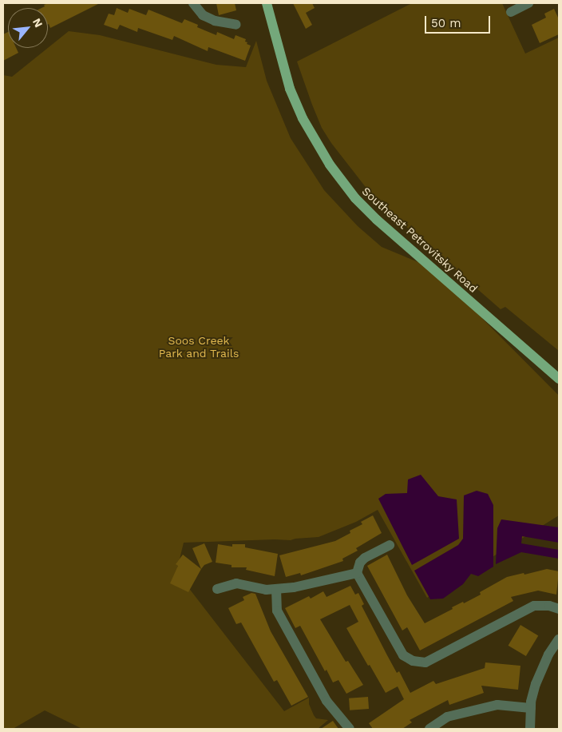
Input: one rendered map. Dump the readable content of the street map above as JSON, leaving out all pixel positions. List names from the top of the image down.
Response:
{
  "streets": {
    "main road": ["Southeast Petrovitsky Road"]
  },
  "parks": ["Soos Creek Park and Trails"],
  "scale_bar": "50 m",
  "north": "top right"
}
